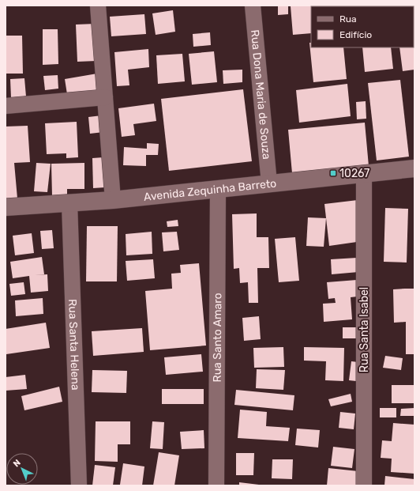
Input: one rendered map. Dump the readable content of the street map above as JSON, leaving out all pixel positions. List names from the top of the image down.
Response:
{
  "streets": {
    "main road": ["Avenida Zequinha Barreto"],
    "street": [
      "Rua Dona Maria de Souza",
      "Rua Santa Isabel",
      "Rua Santo Amaro",
      "Rua Santa Helena"
    ]
  },
  "crossings": [
    ["Rua Dona Maria de Souza", "Avenida Zequinha Barreto"],
    ["Avenida Zequinha Barreto", "Rua Santa Isabel"],
    ["Avenida Zequinha Barreto", "Rua Santo Amaro"],
    ["Avenida Zequinha Barreto", "Rua Santa Helena"]
  ],
  "places": {
    "transit": ["10267"]
  },
  "legend": ["Rua", "Edifício"],
  "north": "top left"
}
